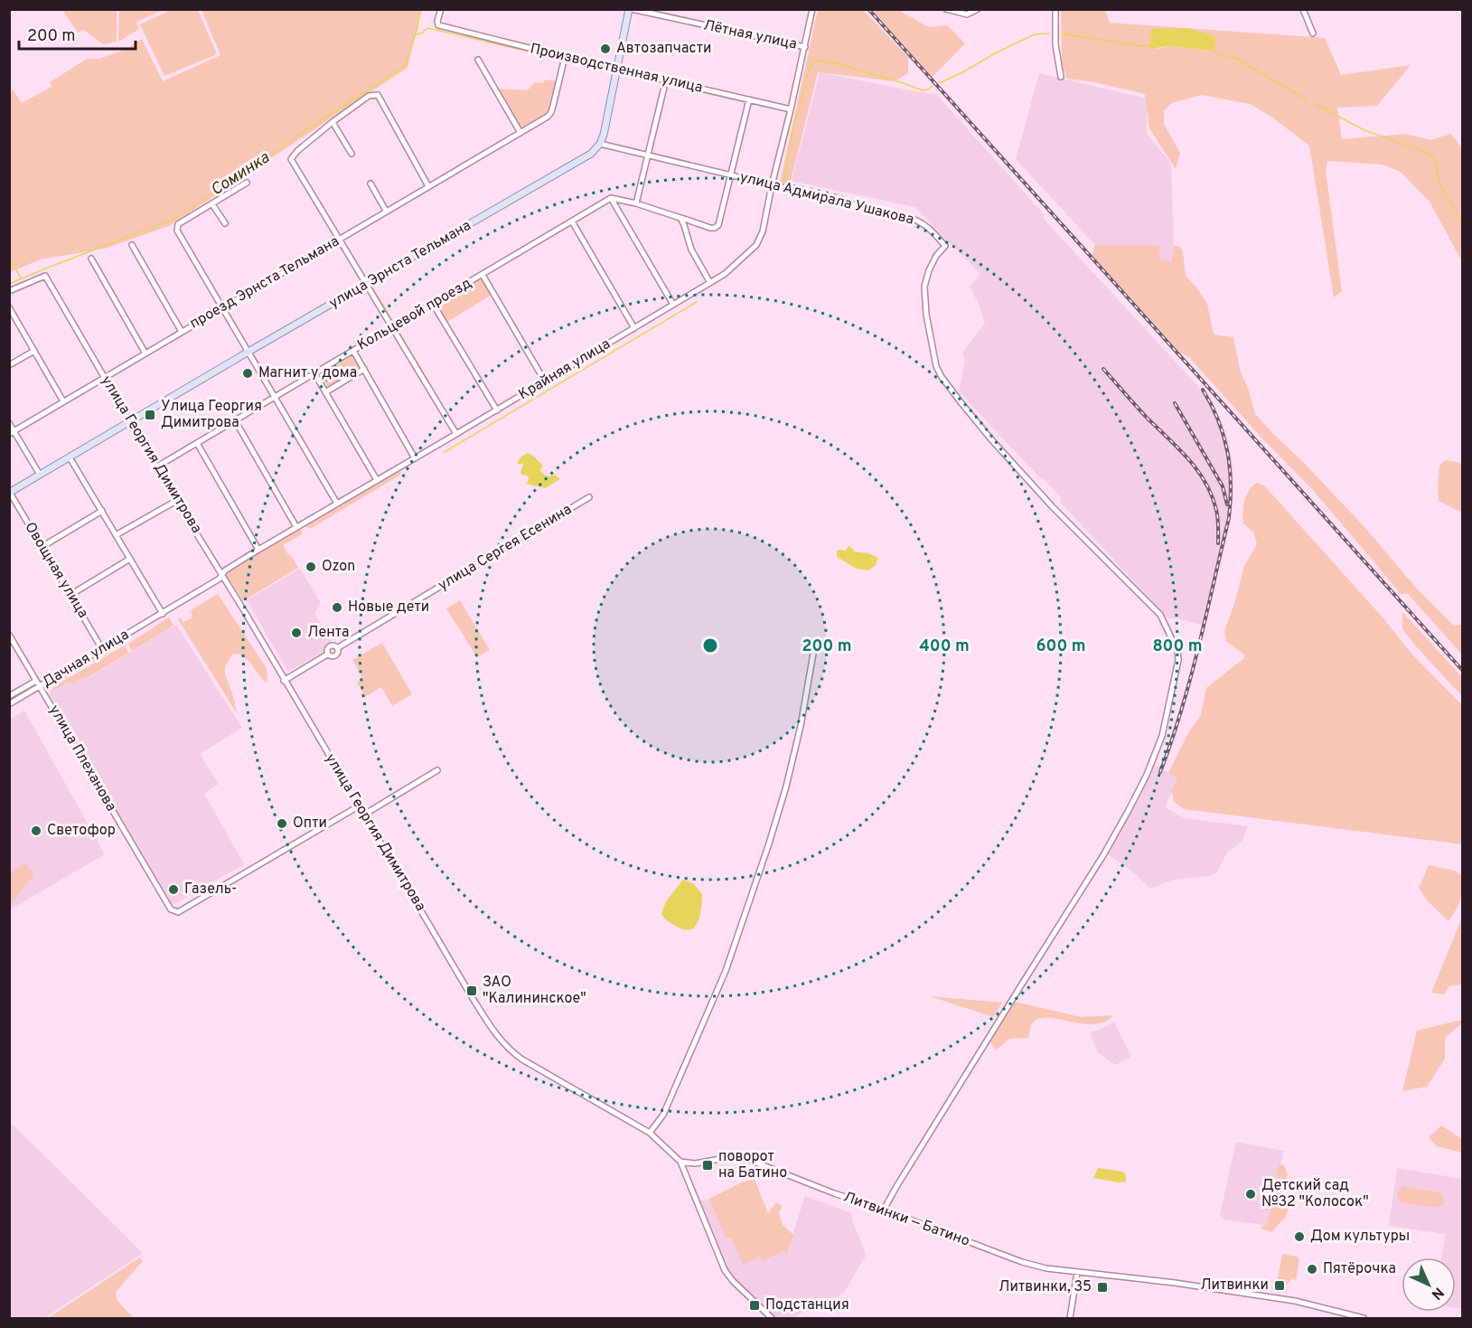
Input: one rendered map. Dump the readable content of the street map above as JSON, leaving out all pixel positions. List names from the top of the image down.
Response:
{
  "streets": {
    "main road": ["улица Эрнста Тельмана"],
    "street": [
      "Лётная улица",
      "Производственная улица",
      "улица Адмирала Ушакова",
      "проезд Эрнста Тельмана",
      "Кольцевой проезд",
      "Крайняя улица",
      "улица Георгия Димитрова",
      "улица Сергея Есенина",
      "Овощная улица",
      "Дачная улица",
      "улица Плеханова",
      "Литвинки — Батино"
    ]
  },
  "crossings": [
    ["Лётная улица", "Крайняя улица"],
    ["Производственная улица", "улица Адмирала Ушакова"],
    ["Производственная улица", "проезд Эрнста Тельмана"],
    ["Производственная улица", "Крайняя улица"],
    ["улица Адмирала Ушакова", "улица Эрнста Тельмана"],
    ["улица Адмирала Ушакова", "Крайняя улица"],
    ["улица Адмирала Ушакова", "Литвинки — Батино"],
    ["улица Эрнста Тельмана", "улица Георгия Димитрова"],
    ["улица Эрнста Тельмана", "Овощная улица"],
    ["проезд Эрнста Тельмана", "улица Георгия Димитрова"],
    ["Кольцевой проезд", "улица Георгия Димитрова"],
    ["Крайняя улица", "улица Георгия Димитрова"],
    ["Крайняя улица", "Дачная улица"],
    ["улица Георгия Димитрова", "улица Сергея Есенина"],
    ["улица Георгия Димитрова", "улица Плеханова"],
    ["улица Георгия Димитрова", "Литвинки — Батино"],
    ["Овощная улица", "Дачная улица"],
    ["Дачная улица", "улица Плеханова"]
  ],
  "water": ["Соминка"],
  "places": {
    "other": [
      "Автозапчасти",
      "Магнит у дома",
      "Ozon",
      "Новые дети",
      "Лента",
      "Опти",
      "Светофор",
      "Газель-",
      "Детский сад №32 \"Колосок\"",
      "Дом культуры",
      "Пятёрочка"
    ],
    "transit": [
      "Улица Георгия Димитрова",
      "ЗАО \"Калининское\"",
      "поворот на Батино",
      "Литвинки",
      "Литвинки, 35",
      "Подстанция"
    ]
  },
  "scale_bar": "200 m",
  "north": "bottom right",
  "rings": [
    "200 m",
    "400 m",
    "600 m",
    "800 m"
  ]
}
